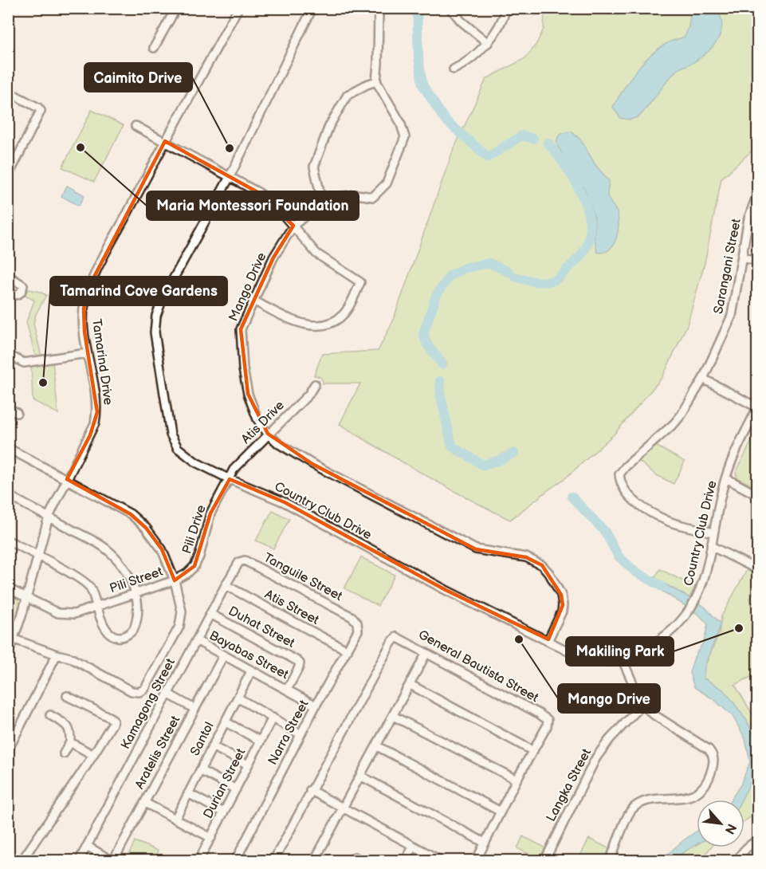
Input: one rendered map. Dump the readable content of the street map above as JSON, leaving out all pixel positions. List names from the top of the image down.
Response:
{
  "streets": {
    "street": [
      "Sarangani Street",
      "Mango Drive",
      "Tamarind Drive",
      "Atis Drive",
      "Country Club Drive",
      "Pili Drive",
      "Tanguile Street",
      "Pili Street",
      "Atis Street",
      "Duhat Street",
      "Bayabas Street",
      "General Bautista Street",
      "Kamagong Street",
      "Narra Street",
      "Santol",
      "Aratelis Street",
      "Durian Street",
      "Langka Street"
    ]
  },
  "crossings": [
    ["Sarangani Street", "Country Club Drive"],
    ["Mango Drive", "Atis Drive"],
    ["Mango Drive", "Country Club Drive"],
    ["Tamarind Drive", "Pili Street"],
    ["Atis Drive", "Country Club Drive"],
    ["Atis Drive", "Pili Drive"],
    ["Country Club Drive", "Pili Drive"],
    ["Pili Drive", "Pili Street"],
    ["Tanguile Street", "Kamagong Street"],
    ["Tanguile Street", "Narra Street"],
    ["Atis Street", "Kamagong Street"],
    ["Atis Street", "Narra Street"],
    ["Duhat Street", "Bayabas Street"],
    ["Duhat Street", "Kamagong Street"],
    ["Bayabas Street", "Kamagong Street"],
    ["Bayabas Street", "Narra Street"],
    ["Bayabas Street", "Santol"],
    ["Bayabas Street", "Aratelis Street"]
  ],
  "places": [
    "Maria Montessori Foundation",
    "Caimito Drive",
    "Tamarind Cove Gardens",
    "Makiling Park",
    "Mango Drive"
  ],
  "north": "bottom right"
}
